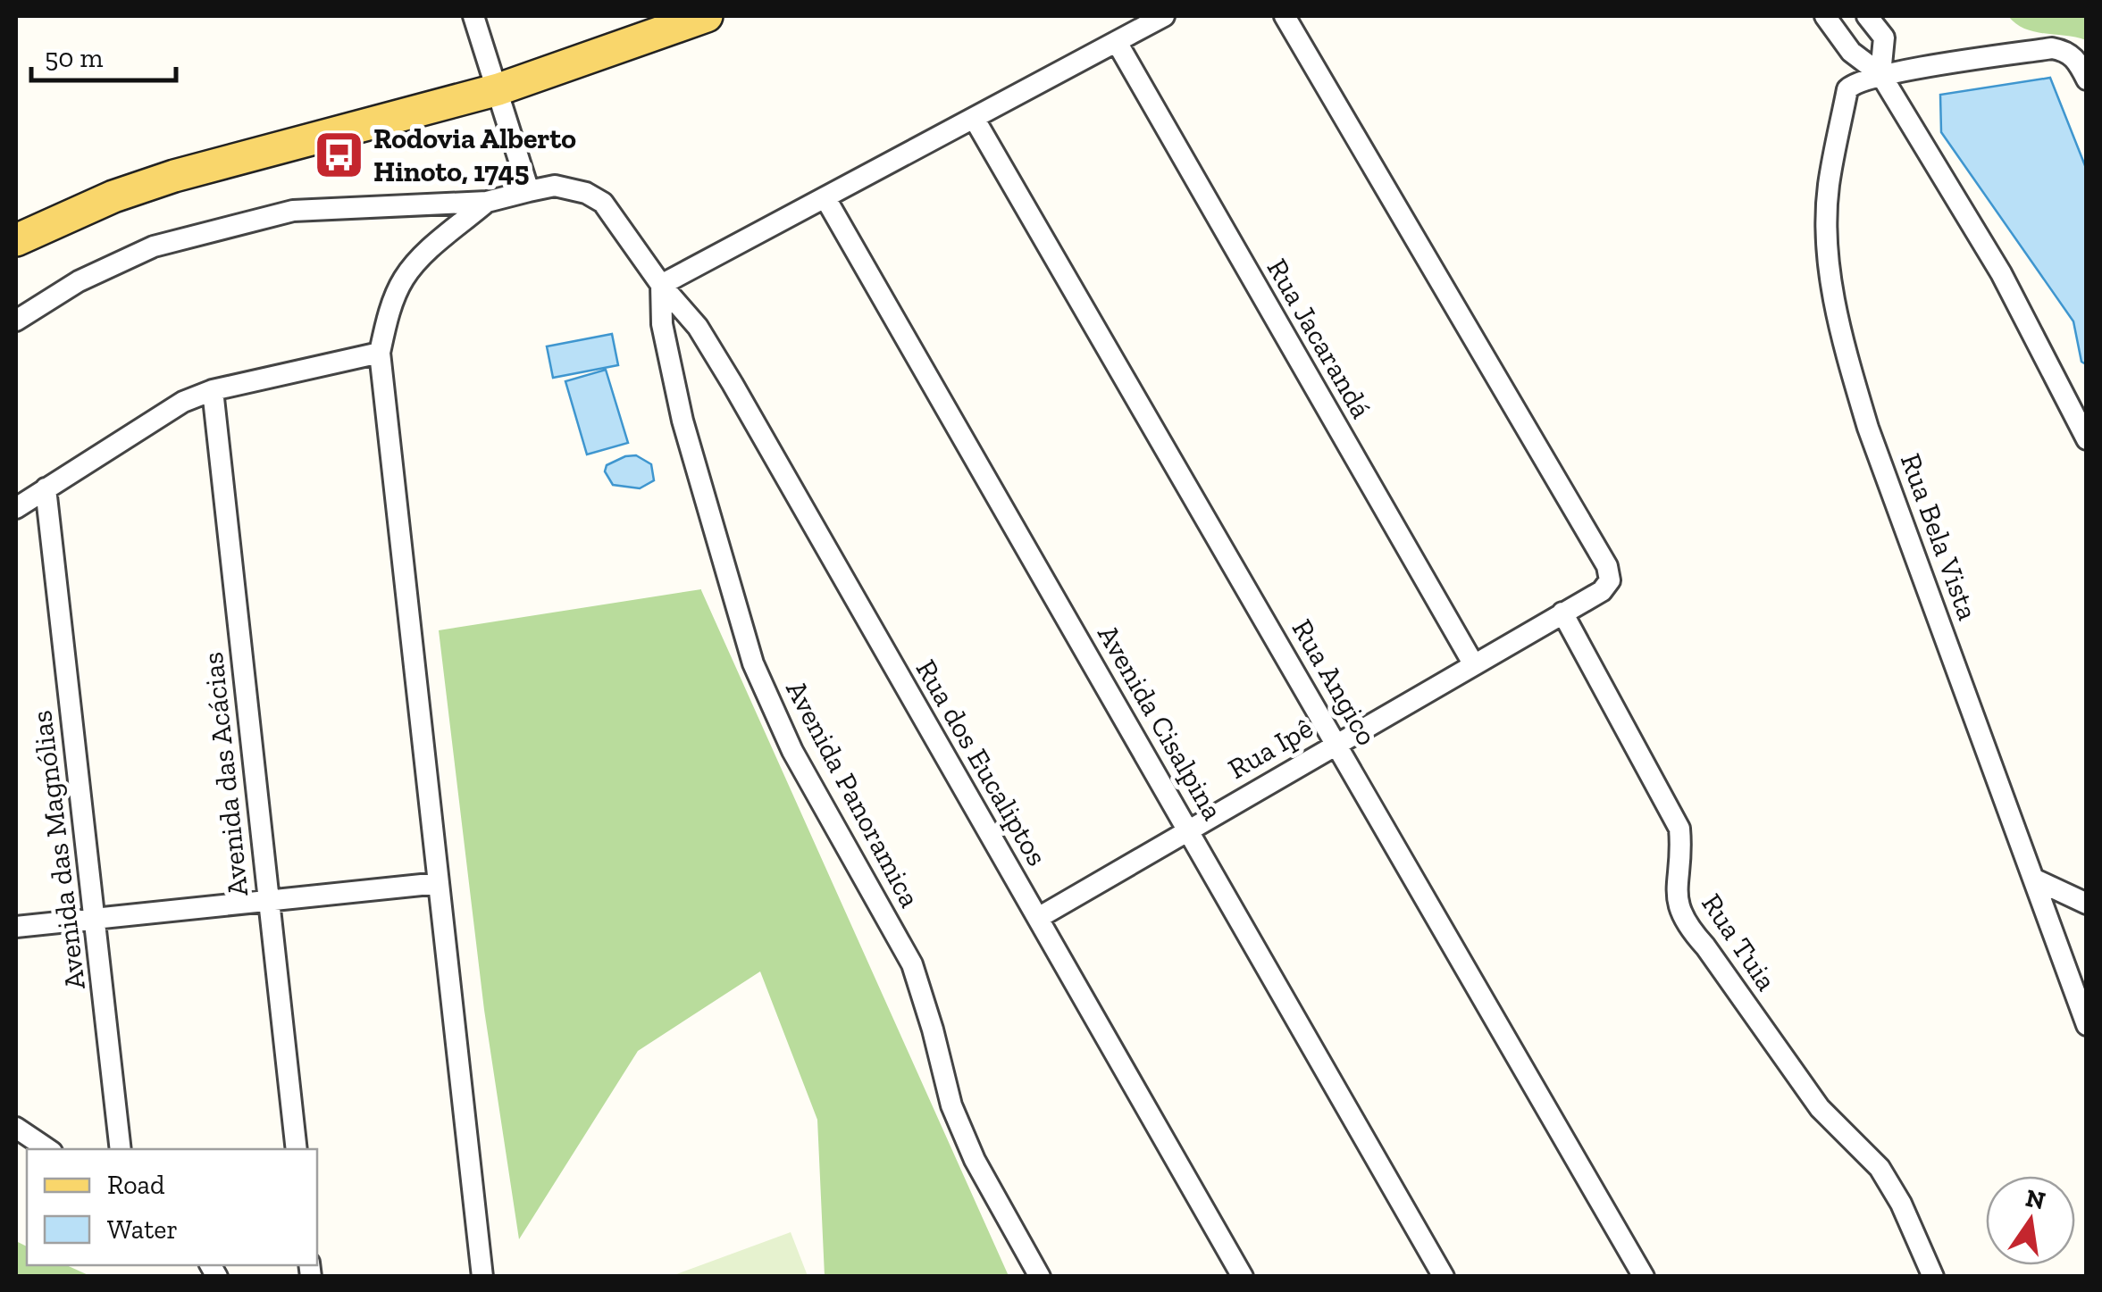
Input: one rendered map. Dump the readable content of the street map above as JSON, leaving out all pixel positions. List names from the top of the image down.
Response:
{
  "streets": {
    "street": [
      "Rua Jacarandá",
      "Rua Bela Vista",
      "Rua Angico",
      "Avenida Cisalpina",
      "Rua Ipê",
      "Rua dos Eucaliptos",
      "Avenida das Acácias",
      "Avenida Panoramica",
      "Avenida das Magnólias",
      "Rua Tuia"
    ]
  },
  "crossings": [
    ["Rua Jacarandá", "Rua Ipê"],
    ["Rua Angico", "Rua Ipê"],
    ["Avenida Cisalpina", "Rua Ipê"],
    ["Rua Ipê", "Rua dos Eucaliptos"],
    ["Rua Ipê", "Rua Tuia"],
    ["Rua dos Eucaliptos", "Avenida Panoramica"]
  ],
  "places": {
    "bus stop": ["Rodovia Alberto Hinoto, 1745"]
  },
  "legend": ["Road", "Water"],
  "scale_bar": "50 m",
  "north": "top"
}
